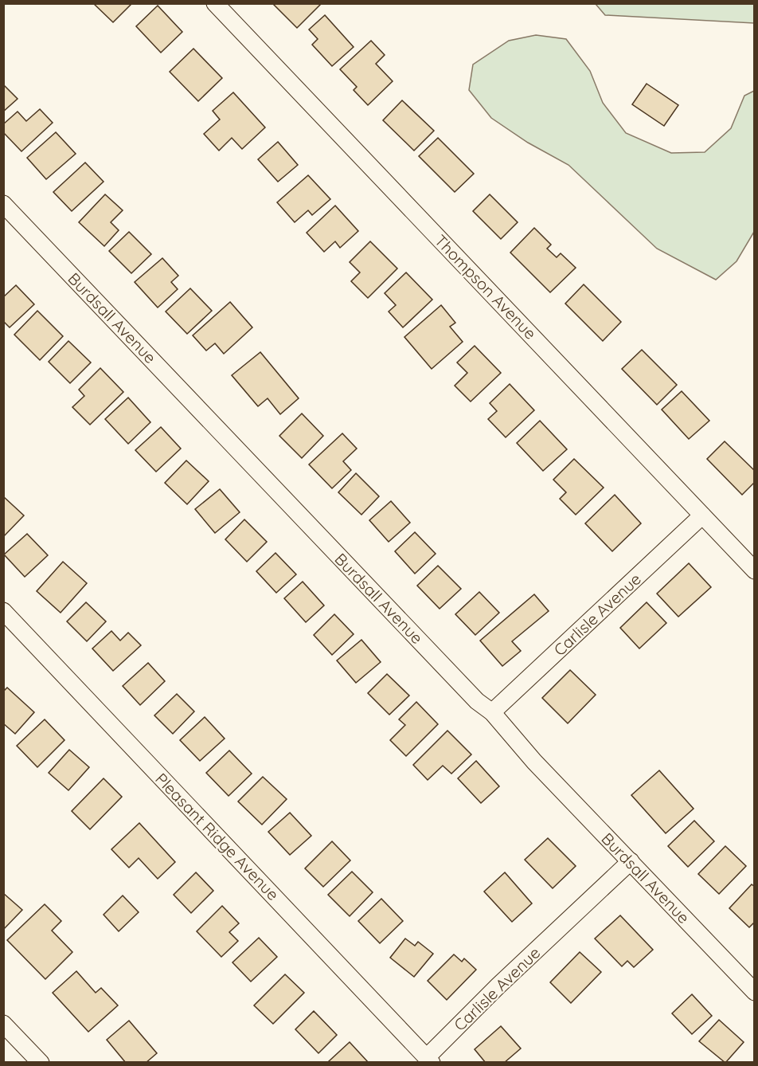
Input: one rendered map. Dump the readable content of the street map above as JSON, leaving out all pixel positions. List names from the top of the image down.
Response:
{
  "streets": {
    "street": [
      "Thompson Avenue",
      "Burdsall Avenue",
      "Carlisle Avenue",
      "Pleasant Ridge Avenue"
    ]
  },
  "crossings": [
    ["Thompson Avenue", "Carlisle Avenue"],
    ["Burdsall Avenue", "Carlisle Avenue"],
    ["Carlisle Avenue", "Pleasant Ridge Avenue"]
  ]
}
